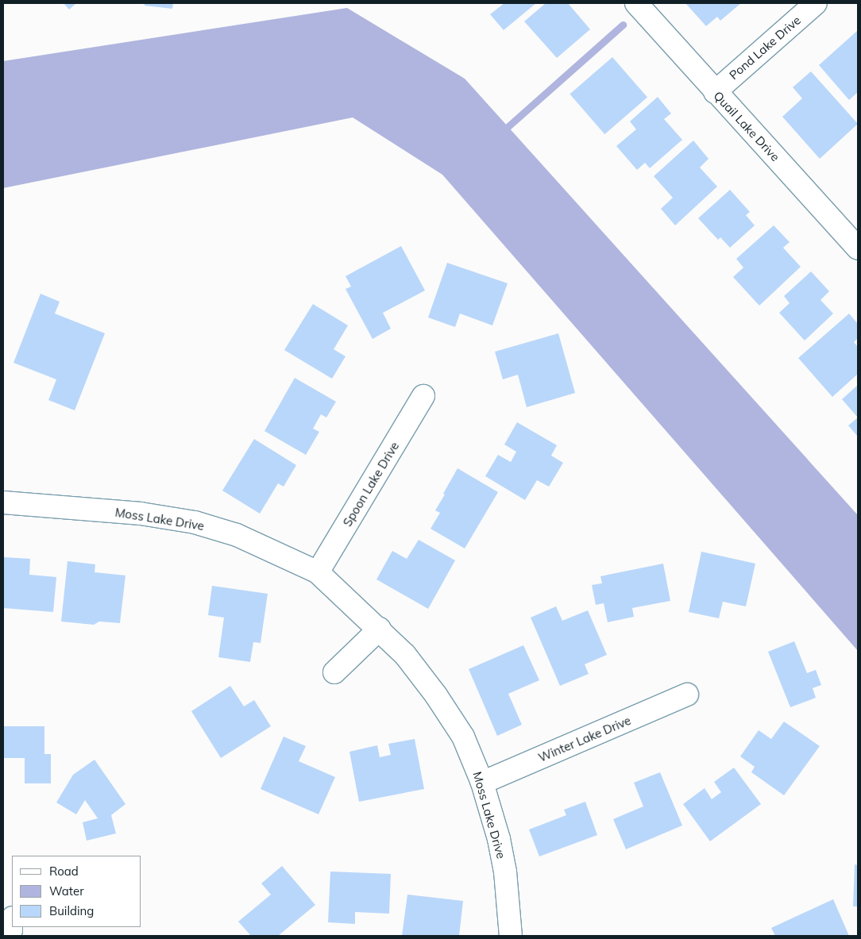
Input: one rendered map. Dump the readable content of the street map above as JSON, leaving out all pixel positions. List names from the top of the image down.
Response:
{
  "streets": {
    "street": [
      "Pond Lake Drive",
      "Quail Lake Drive",
      "Spoon Lake Drive",
      "Moss Lake Drive",
      "Winter Lake Drive"
    ]
  },
  "crossings": [
    ["Pond Lake Drive", "Quail Lake Drive"],
    ["Spoon Lake Drive", "Moss Lake Drive"],
    ["Moss Lake Drive", "Winter Lake Drive"]
  ],
  "legend": ["Road", "Water", "Building"]
}
